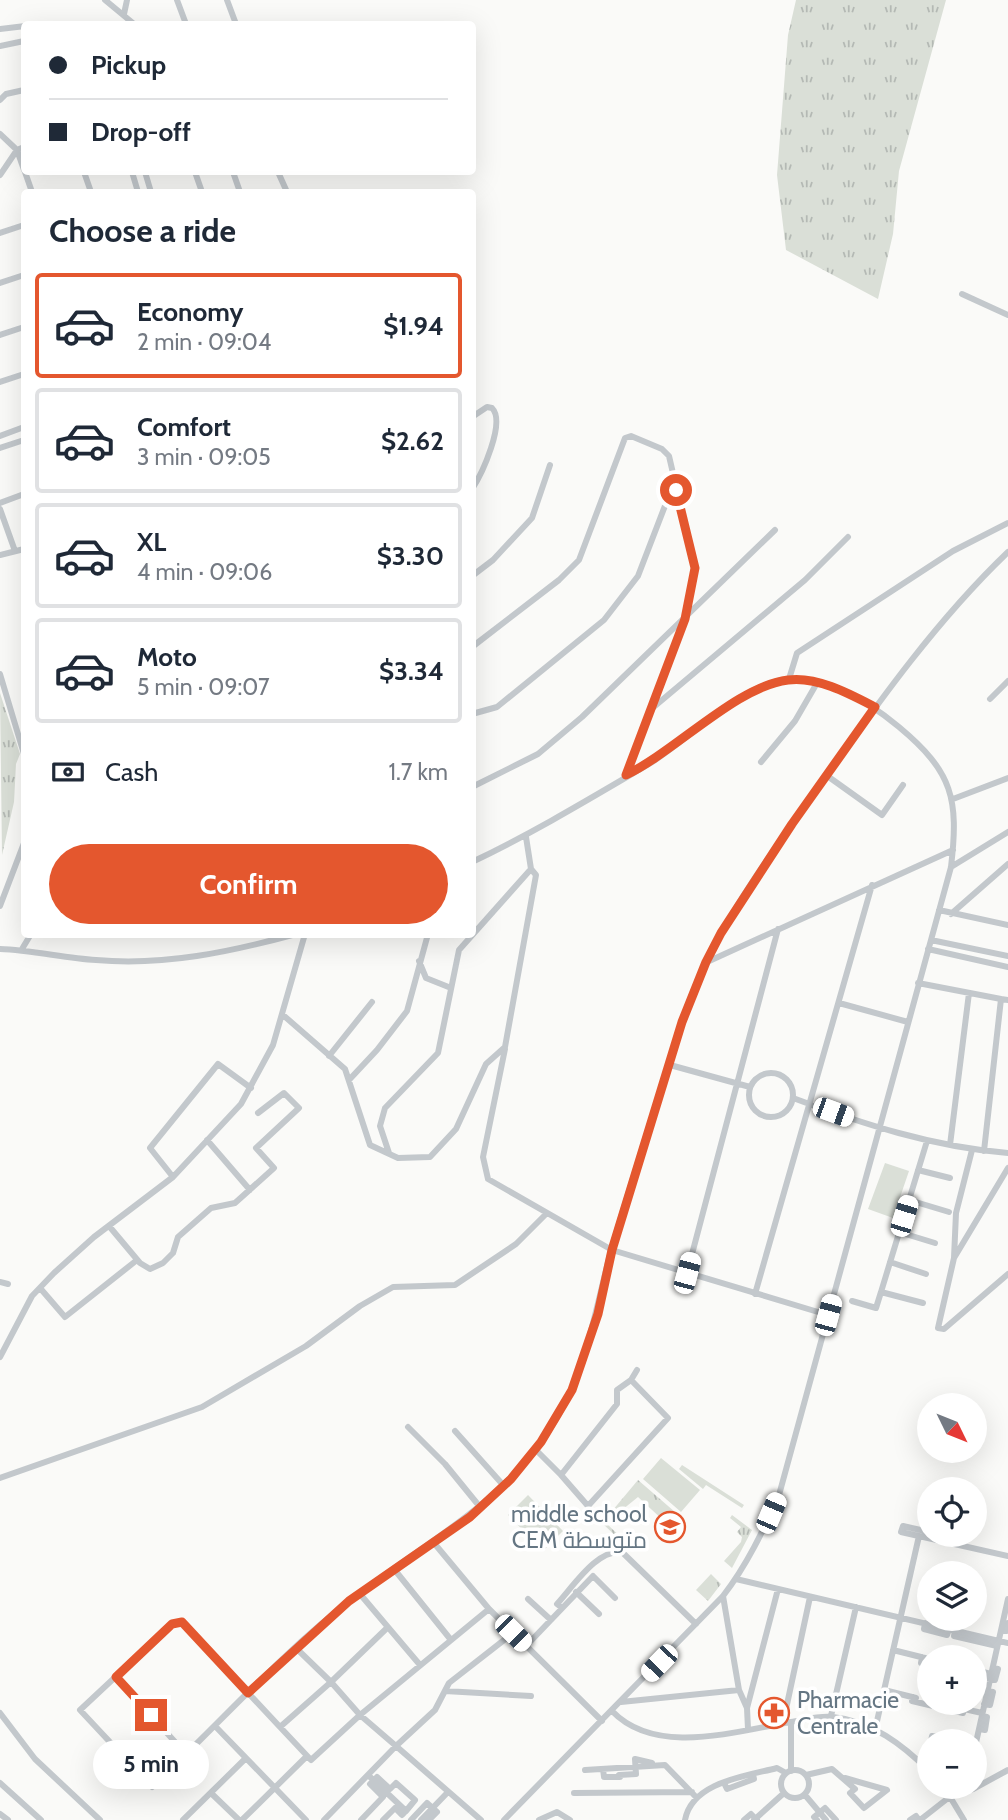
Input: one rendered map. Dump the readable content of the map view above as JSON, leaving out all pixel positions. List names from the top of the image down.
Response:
{
  "places": {
    "school or university": ["middle school CEM متوسطة"],
    "pharmacy": ["Pharmacie Centrale"]
  },
  "north": "bottom right",
  "page": {
    "banner": ["Pickup", "Drop-off"],
    "heading": "Choose a ride",
    "list": [
      {
        "name": "Economy",
        "note": "2 min · 09:04",
        "value": "$1.94"
      },
      {
        "name": "Comfort",
        "note": "3 min · 09:05",
        "value": "$2.62"
      },
      {
        "name": "XL",
        "note": "4 min · 09:06",
        "value": "$3.30"
      },
      {
        "name": "Moto",
        "note": "5 min · 09:07",
        "value": "$3.34"
      }
    ],
    "pay": ["Cash", "1.7 km"],
    "buttons": "Confirm",
    "map_buttons": ["+", "−"],
    "bubble": "5 min"
  }
}
